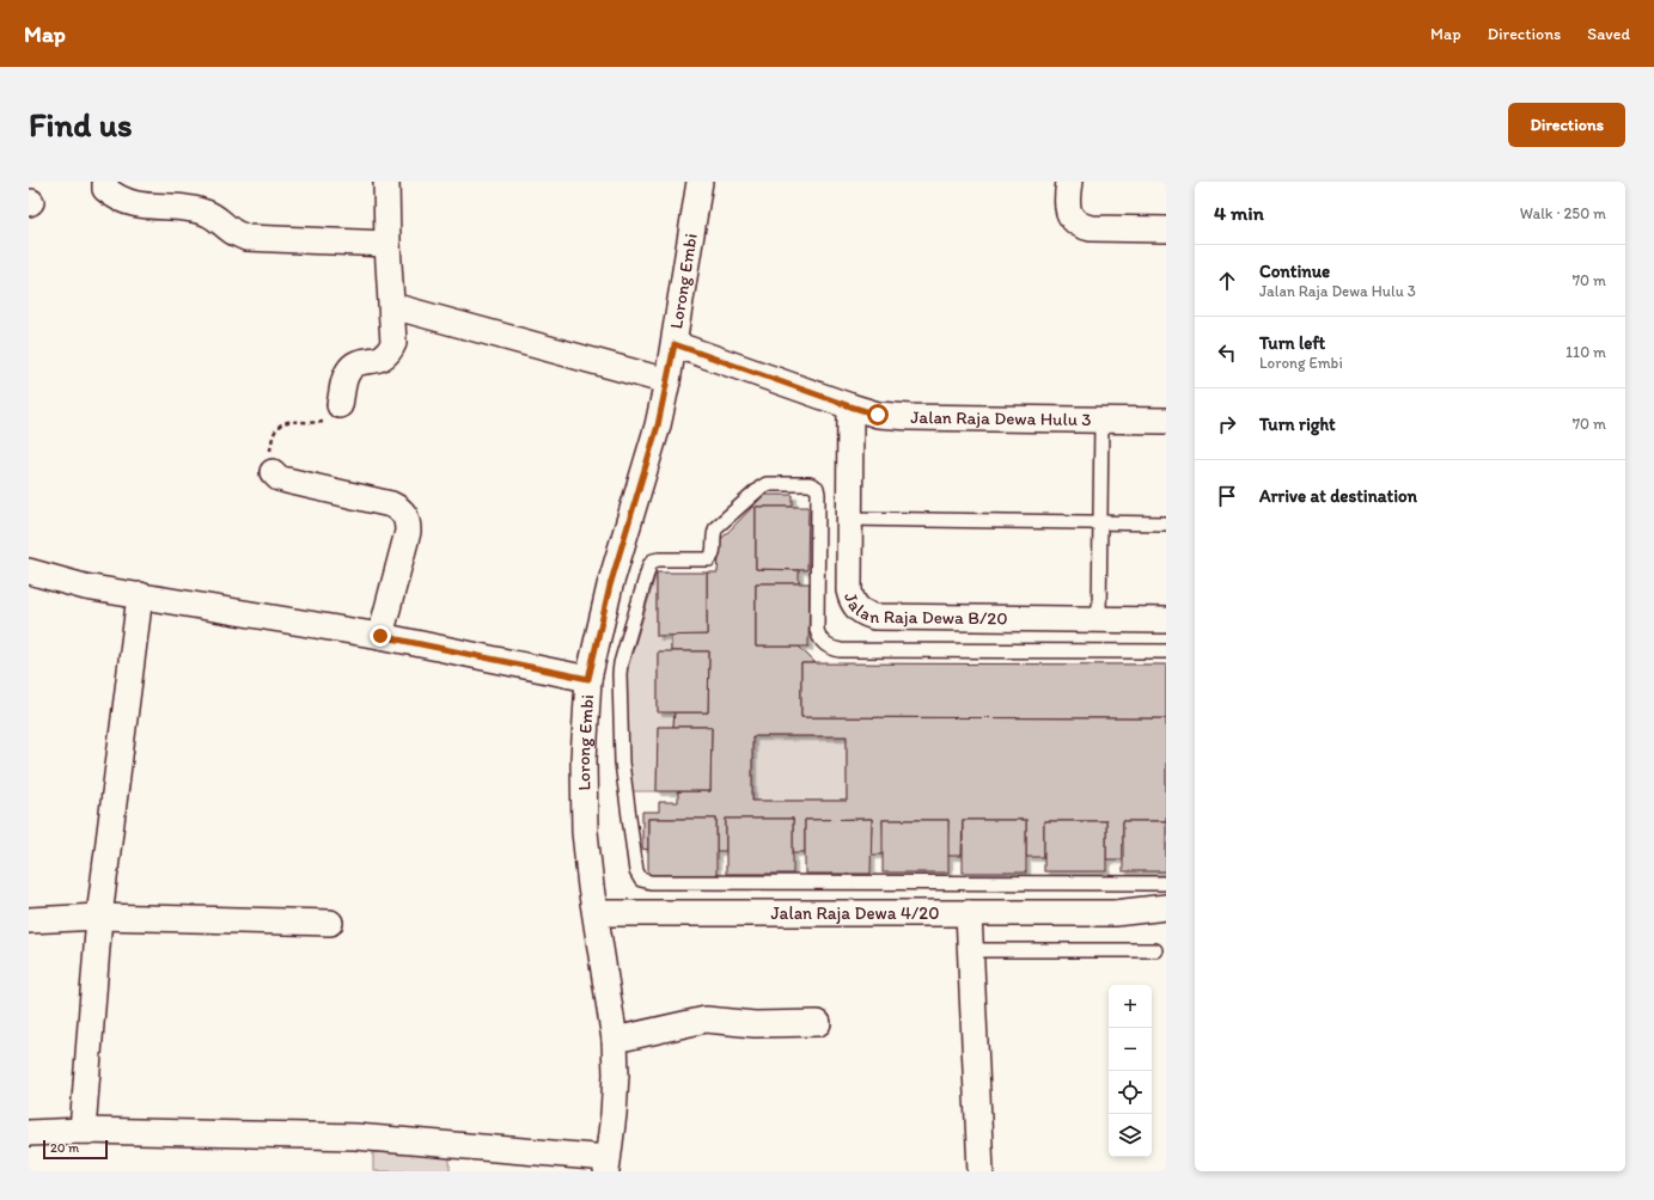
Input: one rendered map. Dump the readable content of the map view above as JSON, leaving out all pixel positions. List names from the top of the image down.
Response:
{
  "streets": {
    "street": [
      "Lorong Embi",
      "Jalan Raja Dewa Hulu 3",
      "Jalan Raja Dewa B/20",
      "Jalan Raja Dewa 4/20"
    ]
  },
  "crossings": [
    ["Lorong Embi", "Jalan Raja Dewa Hulu 3"],
    ["Lorong Embi", "Jalan Raja Dewa 4/20"],
    ["Jalan Raja Dewa Hulu 3", "Jalan Raja Dewa B/20"]
  ],
  "scale_bar": "20 m",
  "page": {
    "header": "Map",
    "nav": ["Map", "Directions", "Saved"],
    "buttons": "Directions",
    "title": "Find us",
    "heading": ["4 min", "Walk · 250 m"],
    "list": [
      ["Continue", "Jalan Raja Dewa Hulu 3", "70 m"],
      ["Turn left", "Lorong Embi", "110 m"],
      ["Turn right", "70 m"],
      "Arrive at destination"
    ],
    "map_buttons": ["+", "−"],
    "scale": "20 m"
  }
}
